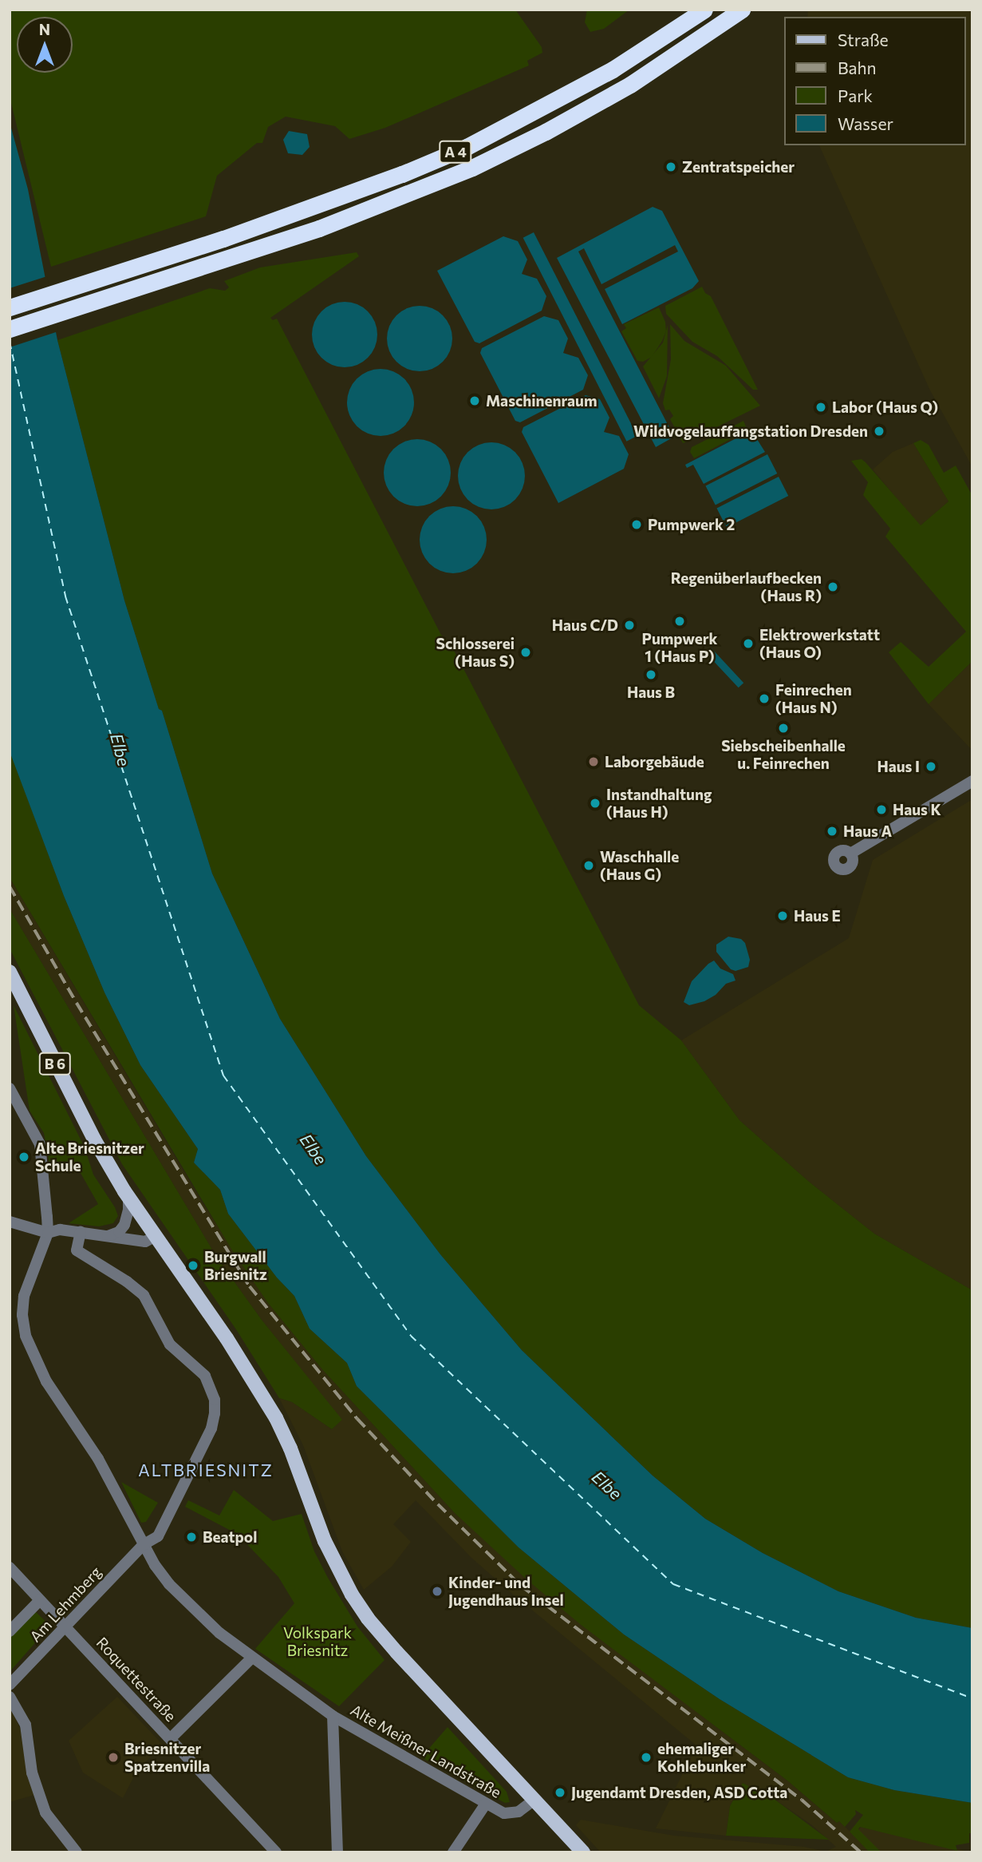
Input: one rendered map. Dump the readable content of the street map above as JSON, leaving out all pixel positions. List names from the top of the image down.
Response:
{
  "streets": {
    "highway": ["A 4"],
    "main road": ["B 6"],
    "street": ["Am Lehmberg", "Roquettestraße", "Alte Meißner Landstraße"]
  },
  "crossings": [
    ["B 6", "Alte Meißner Landstraße"],
    ["Am Lehmberg", "Roquettestraße"],
    ["Am Lehmberg", "Alte Meißner Landstraße"]
  ],
  "districts": ["ALTBRIESNITZ"],
  "water": ["Elbe"],
  "parks": ["Volkspark Briesnitz"],
  "places": [
    "Zentratspeicher",
    "Maschinenraum",
    "Labor (Haus Q)",
    "Wildvogelauffangstation Dresden",
    "Pumpwerk 2",
    "Regenüberlaufbecken (Haus R)",
    "Pumpwerk 1 (Haus P)",
    "Haus C/D",
    "Elektrowerkstatt (Haus O)",
    "Schlosserei (Haus S)",
    "Haus B",
    "Feinrechen (Haus N)",
    "Siebscheibenhalle u. Feinrechen",
    "Laborgebäude",
    "Haus I",
    "Instandhaltung (Haus H)",
    "Haus K",
    "Haus A",
    "Waschhalle (Haus G)",
    "Haus E",
    "Alte Briesnitzer Schule",
    "Burgwall Briesnitz",
    "Beatpol",
    "Kinder- und Jugendhaus Insel",
    "Briesnitzer Spatzenvilla",
    "ehemaliger Kohlebunker",
    "Jugendamt Dresden, ASD Cotta"
  ],
  "legend": [
    "Straße",
    "Bahn",
    "Park",
    "Wasser"
  ],
  "north": "top"
}
